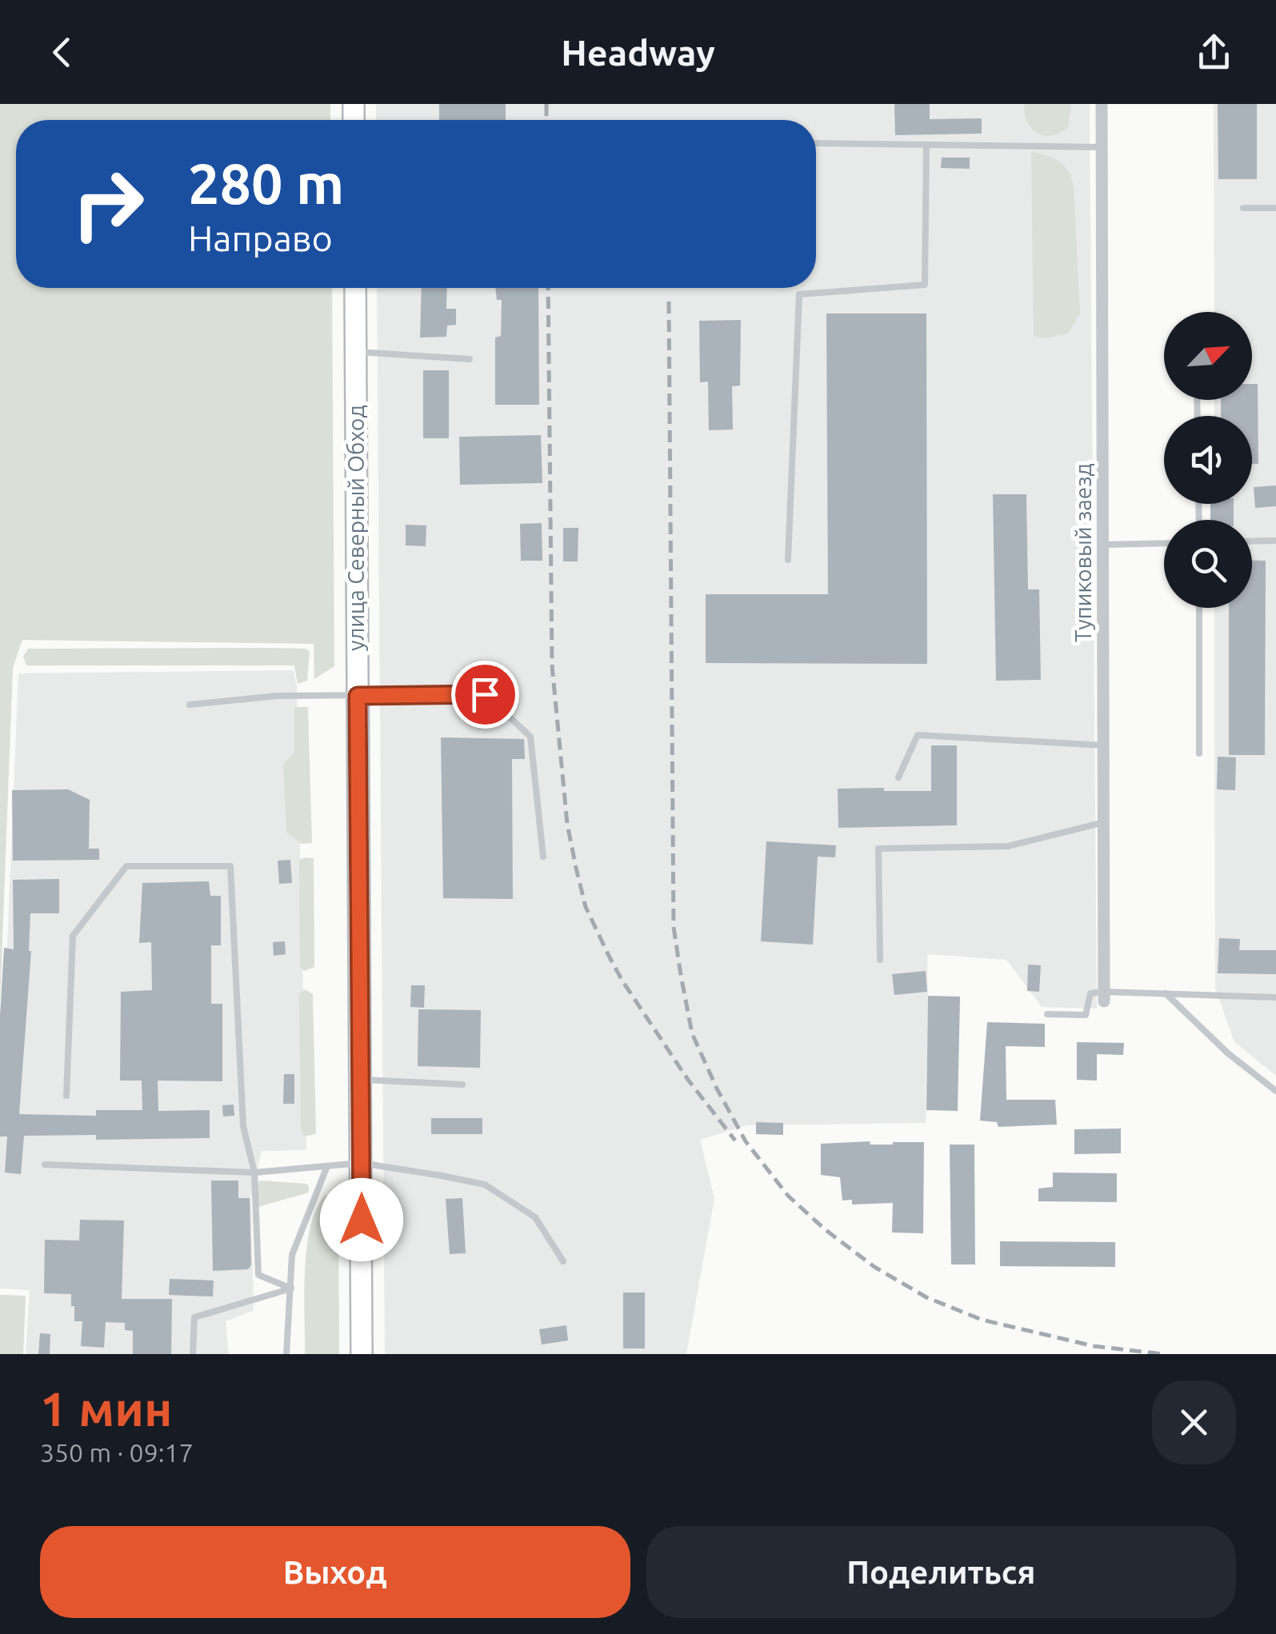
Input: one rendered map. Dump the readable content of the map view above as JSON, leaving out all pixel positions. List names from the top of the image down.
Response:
{
  "streets": {
    "highway": ["улица Северный Обход"],
    "street": ["Тупиковый заезд"]
  },
  "north": "top right",
  "page": {
    "header": "Headway",
    "turn": ["280 m", "Направо"],
    "heading": ["1 мин", "350 m · 09:17"],
    "buttons": ["Выход", "Поделиться"]
  }
}
